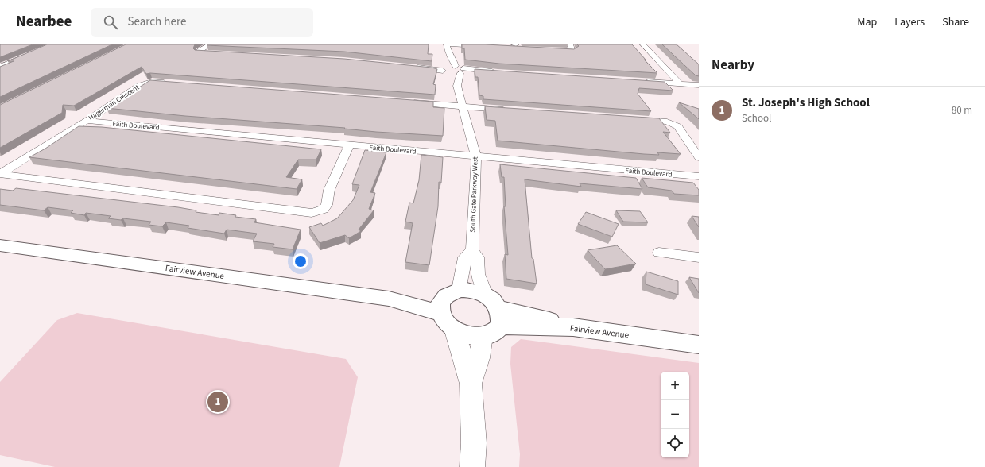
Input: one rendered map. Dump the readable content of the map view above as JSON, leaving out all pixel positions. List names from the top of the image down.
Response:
{
  "streets": {
    "main road": ["Fairview Avenue"],
    "street": ["Hagerman Crescent", "Faith Boulevard", "South Gate Parkway West"]
  },
  "crossings": [
    ["Hagerman Crescent", "Faith Boulevard"],
    ["Faith Boulevard", "South Gate Parkway West"],
    ["South Gate Parkway West", "Fairview Avenue"]
  ],
  "page": {
    "header": "Nearbee",
    "search": "Search here",
    "nav": ["Map", "Layers", "Share"],
    "heading": "Nearby",
    "list": [
      {
        "mark": "1",
        "name": "St. Joseph's High School",
        "note": "School",
        "value": "80 m"
      }
    ],
    "map_buttons": ["+", "−"],
    "pins": "1"
  }
}
